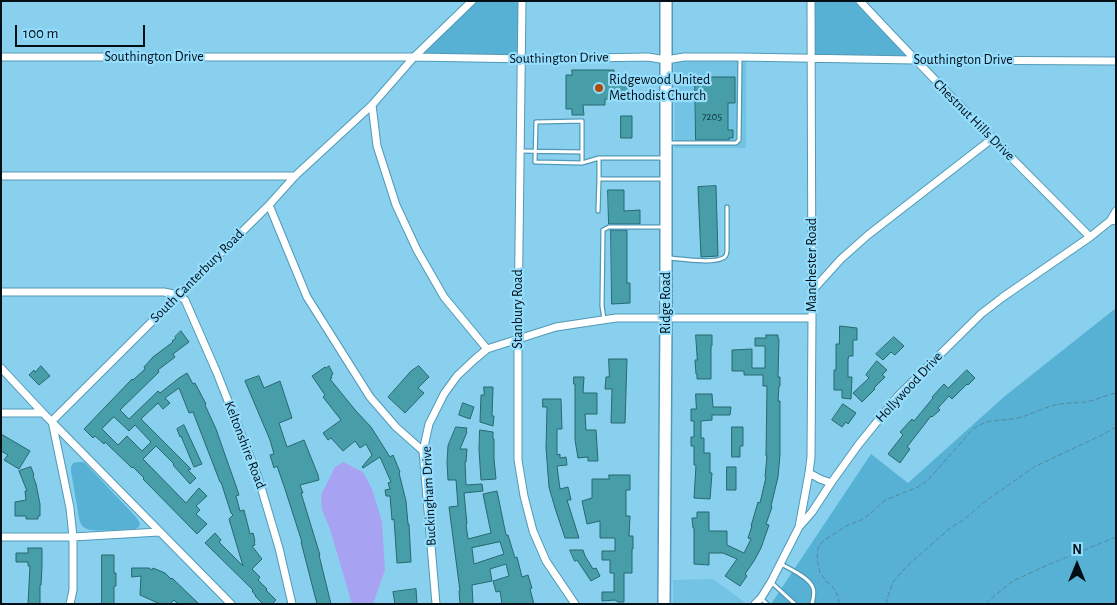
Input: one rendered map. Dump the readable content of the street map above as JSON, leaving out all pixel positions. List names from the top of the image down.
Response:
{
  "streets": {
    "main road": ["Ridge Road"],
    "street": [
      "Southington Drive",
      "Chestnut Hills Drive",
      "Manchester Road",
      "South Canterbury Road",
      "Stanbury Road",
      "Hollywood Drive",
      "Keltonshire Road",
      "Buckingham Drive"
    ]
  },
  "crossings": [
    ["Southington Drive", "Chestnut Hills Drive"],
    ["Southington Drive", "Manchester Road"],
    ["Southington Drive", "South Canterbury Road"],
    ["Southington Drive", "Ridge Road"],
    ["Southington Drive", "Stanbury Road"],
    ["Chestnut Hills Drive", "Hollywood Drive"],
    ["Manchester Road", "Hollywood Drive"],
    ["Manchester Road", "Buckingham Drive"],
    ["South Canterbury Road", "Keltonshire Road"],
    ["Ridge Road", "Buckingham Drive"],
    ["Stanbury Road", "Buckingham Drive"]
  ],
  "places": ["Ridgewood United Methodist Church"],
  "house_numbers": ["7205"],
  "scale_bar": "100 m",
  "north": "top"
}
